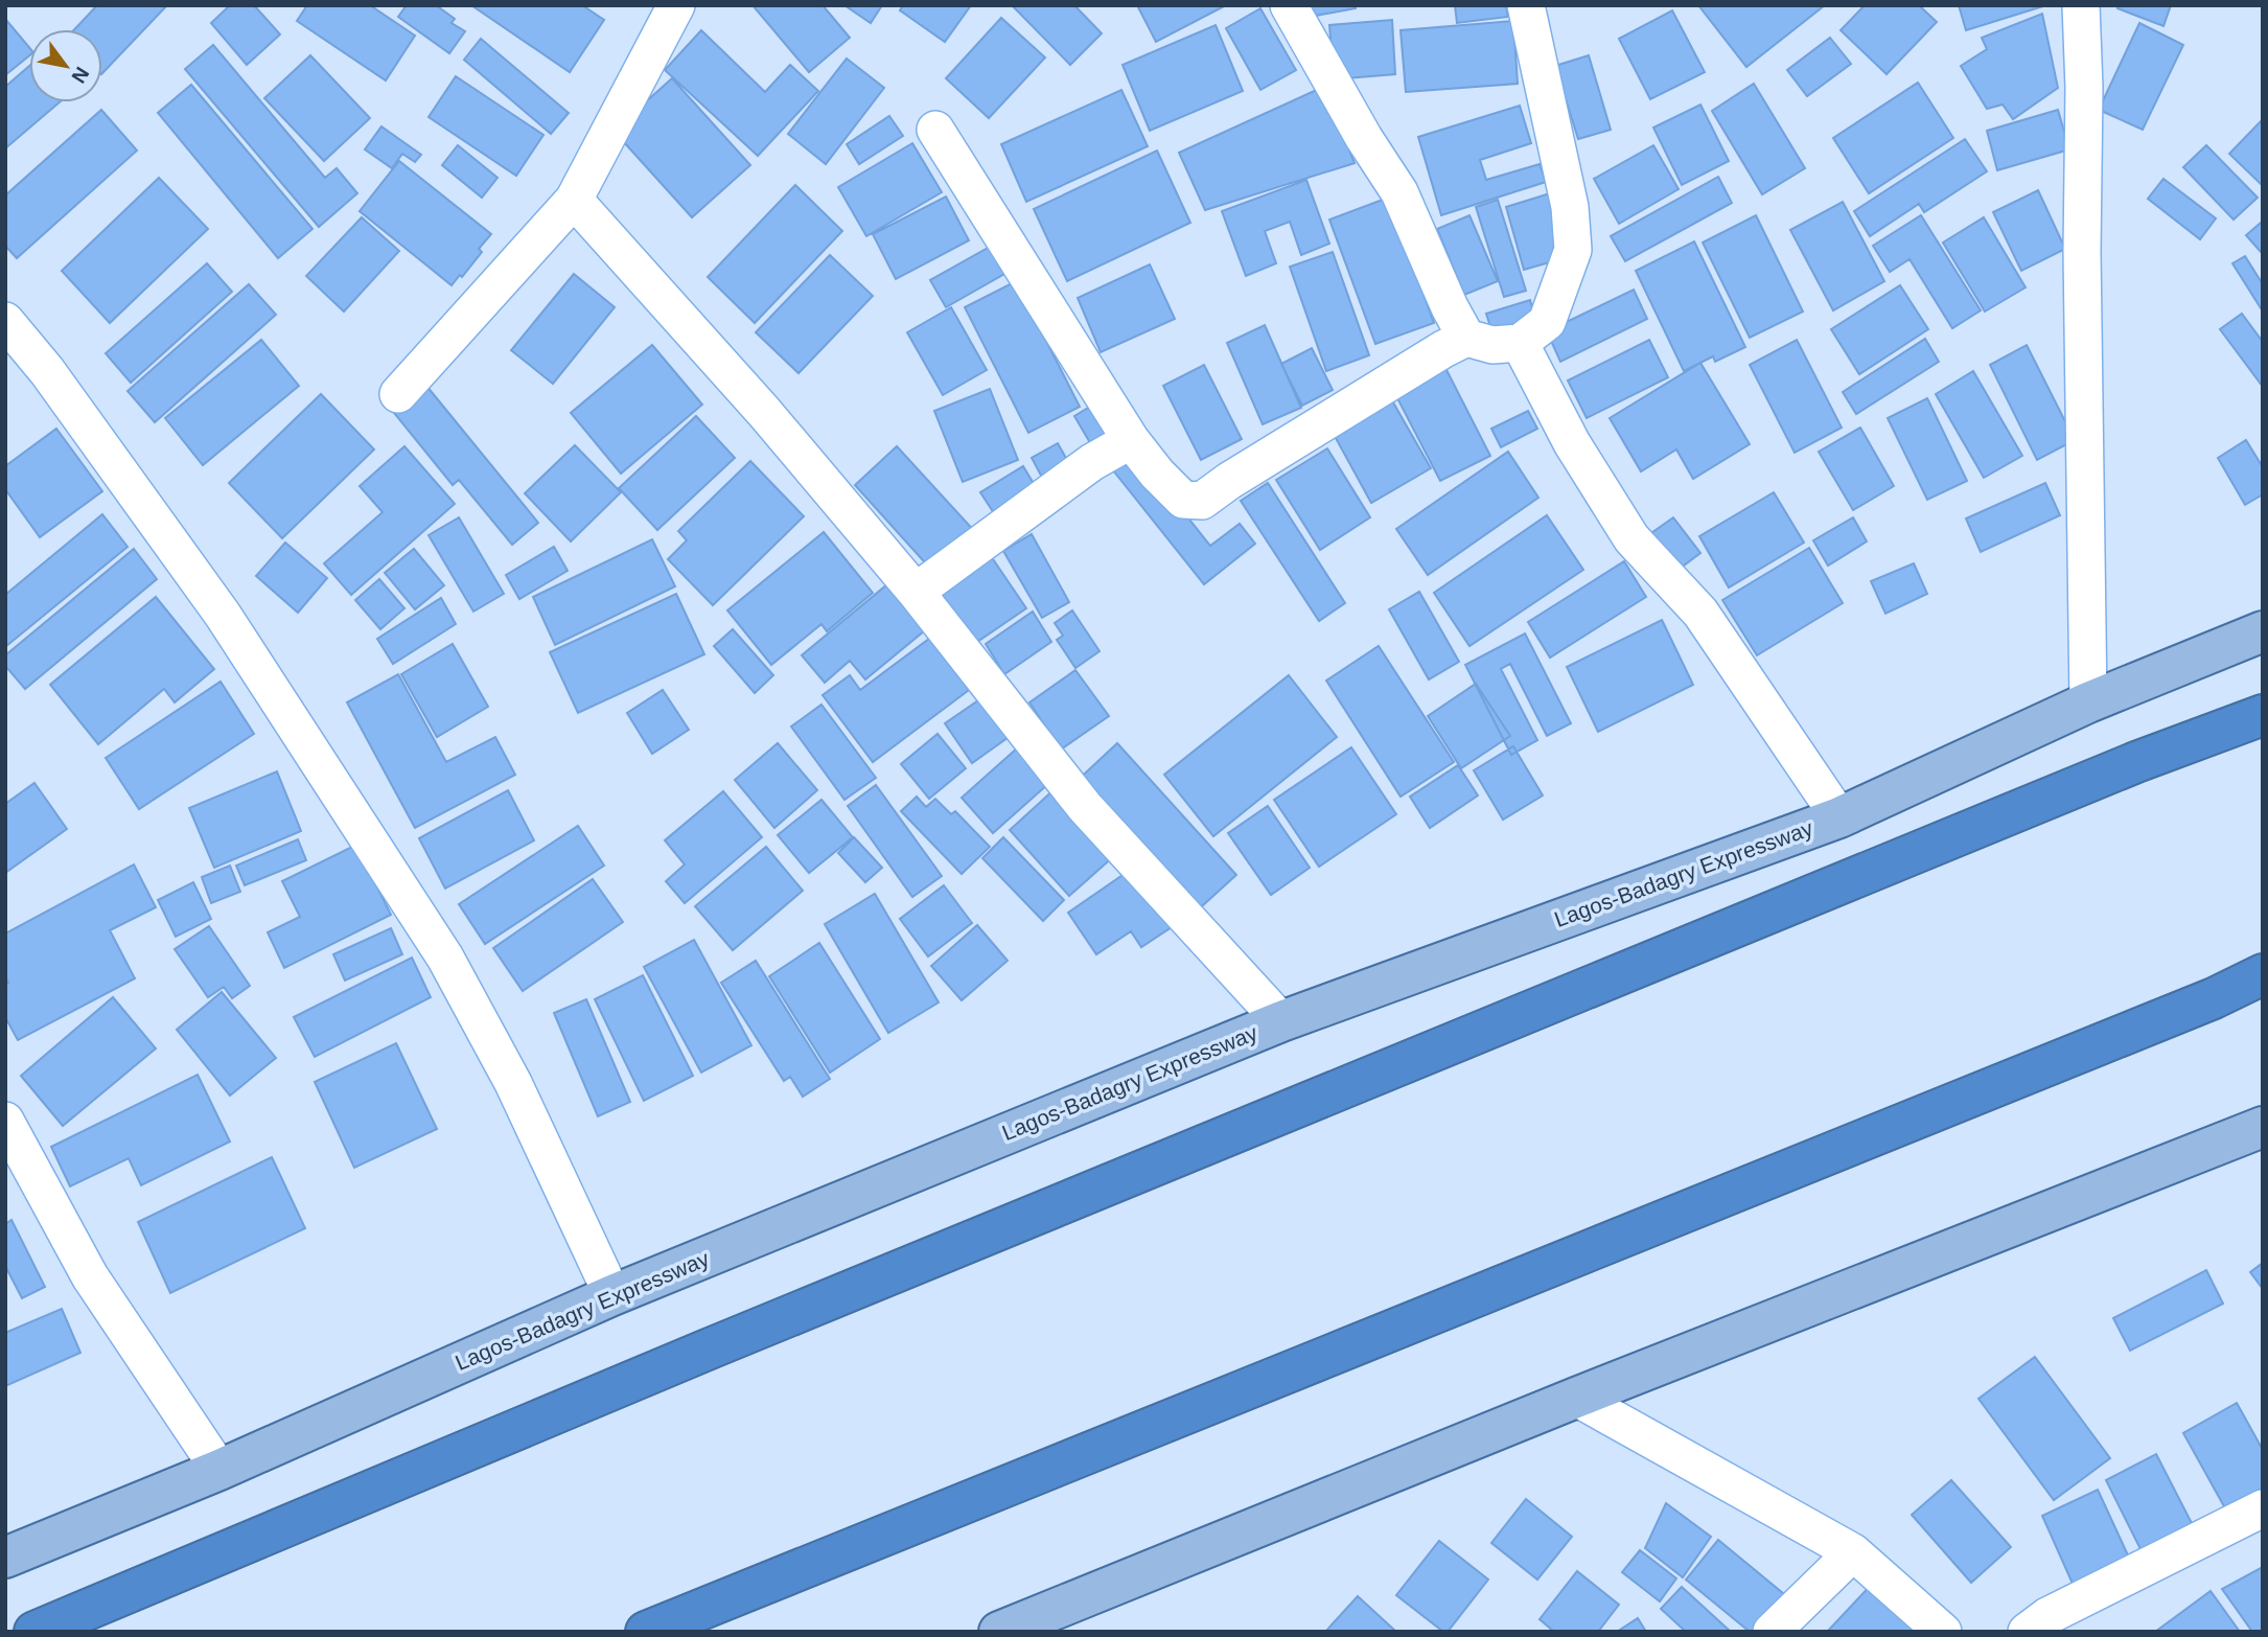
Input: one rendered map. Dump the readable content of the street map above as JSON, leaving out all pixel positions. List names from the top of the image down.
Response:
{
  "streets": {
    "main road": ["Lagos-Badagry Expressway"]
  },
  "north": "bottom right"
}
